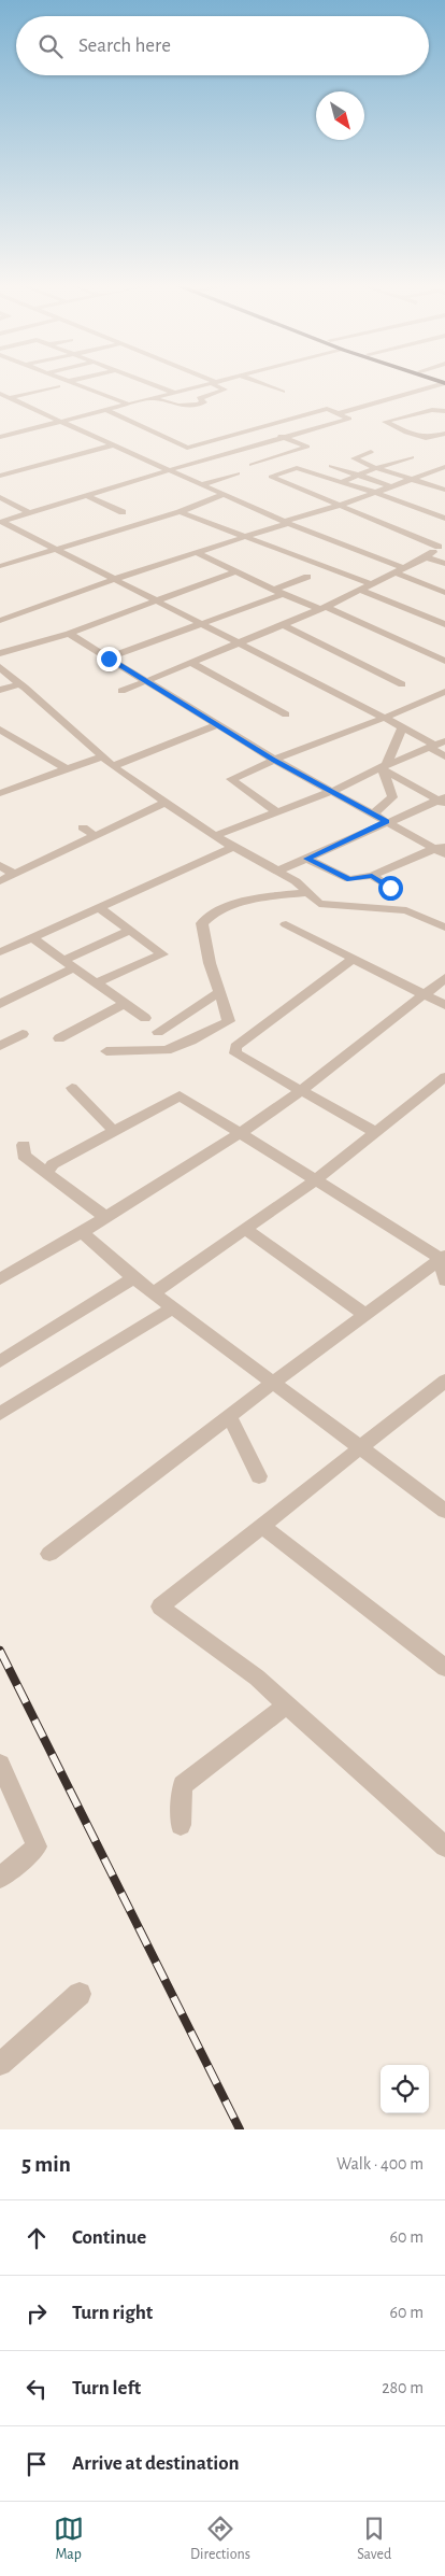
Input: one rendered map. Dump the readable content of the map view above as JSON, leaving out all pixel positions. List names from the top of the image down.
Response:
{
  "north": "bottom right",
  "page": {
    "search": "Search here",
    "heading": ["5 min", "Walk · 400 m"],
    "list": [
      ["Continue", "60 m"],
      ["Turn right", "60 m"],
      ["Turn left", "280 m"],
      "Arrive at destination"
    ],
    "nav": ["Map", "Directions", "Saved"]
  }
}
